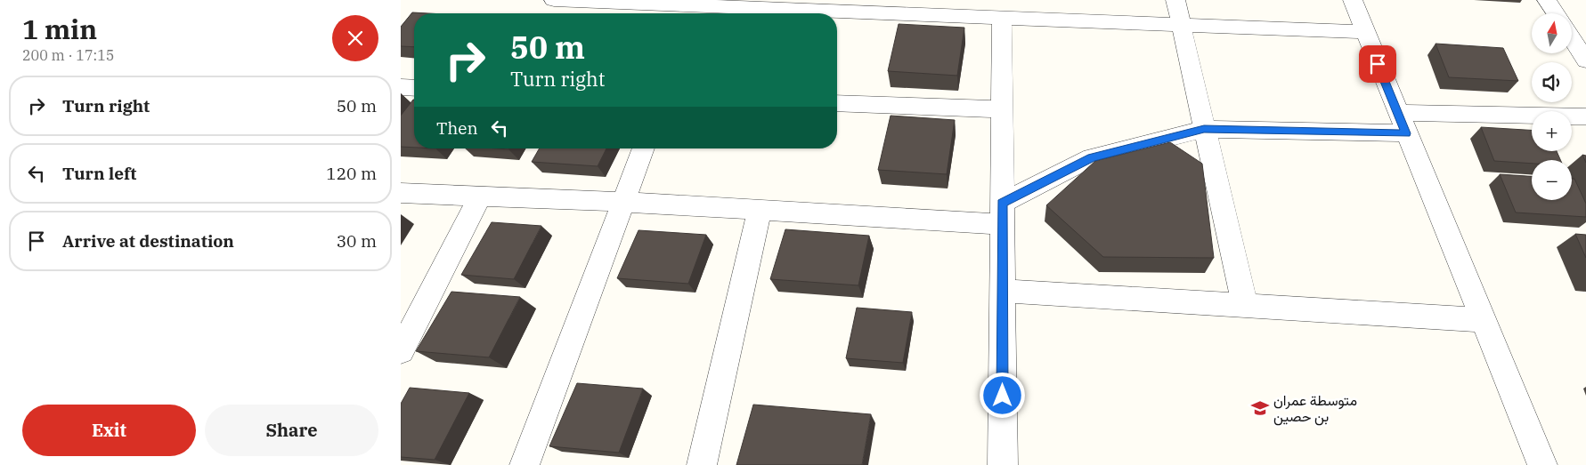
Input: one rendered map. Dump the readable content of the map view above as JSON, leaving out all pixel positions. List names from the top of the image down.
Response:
{
  "places": {
    "school or university": ["متوسطة عمران بن حصين"]
  },
  "north": "top",
  "page": {
    "heading": ["1 min", "200 m · 17:15"],
    "map_buttons": ["+", "−"],
    "turn": ["50 m", "Turn right"],
    "list": [
      {
        "name": "Turn right",
        "value": "50 m"
      },
      {
        "name": "Turn left",
        "value": "120 m"
      },
      {
        "name": "Arrive at destination",
        "value": "30 m"
      }
    ],
    "then": "Then",
    "buttons": ["Exit", "Share"]
  }
}
